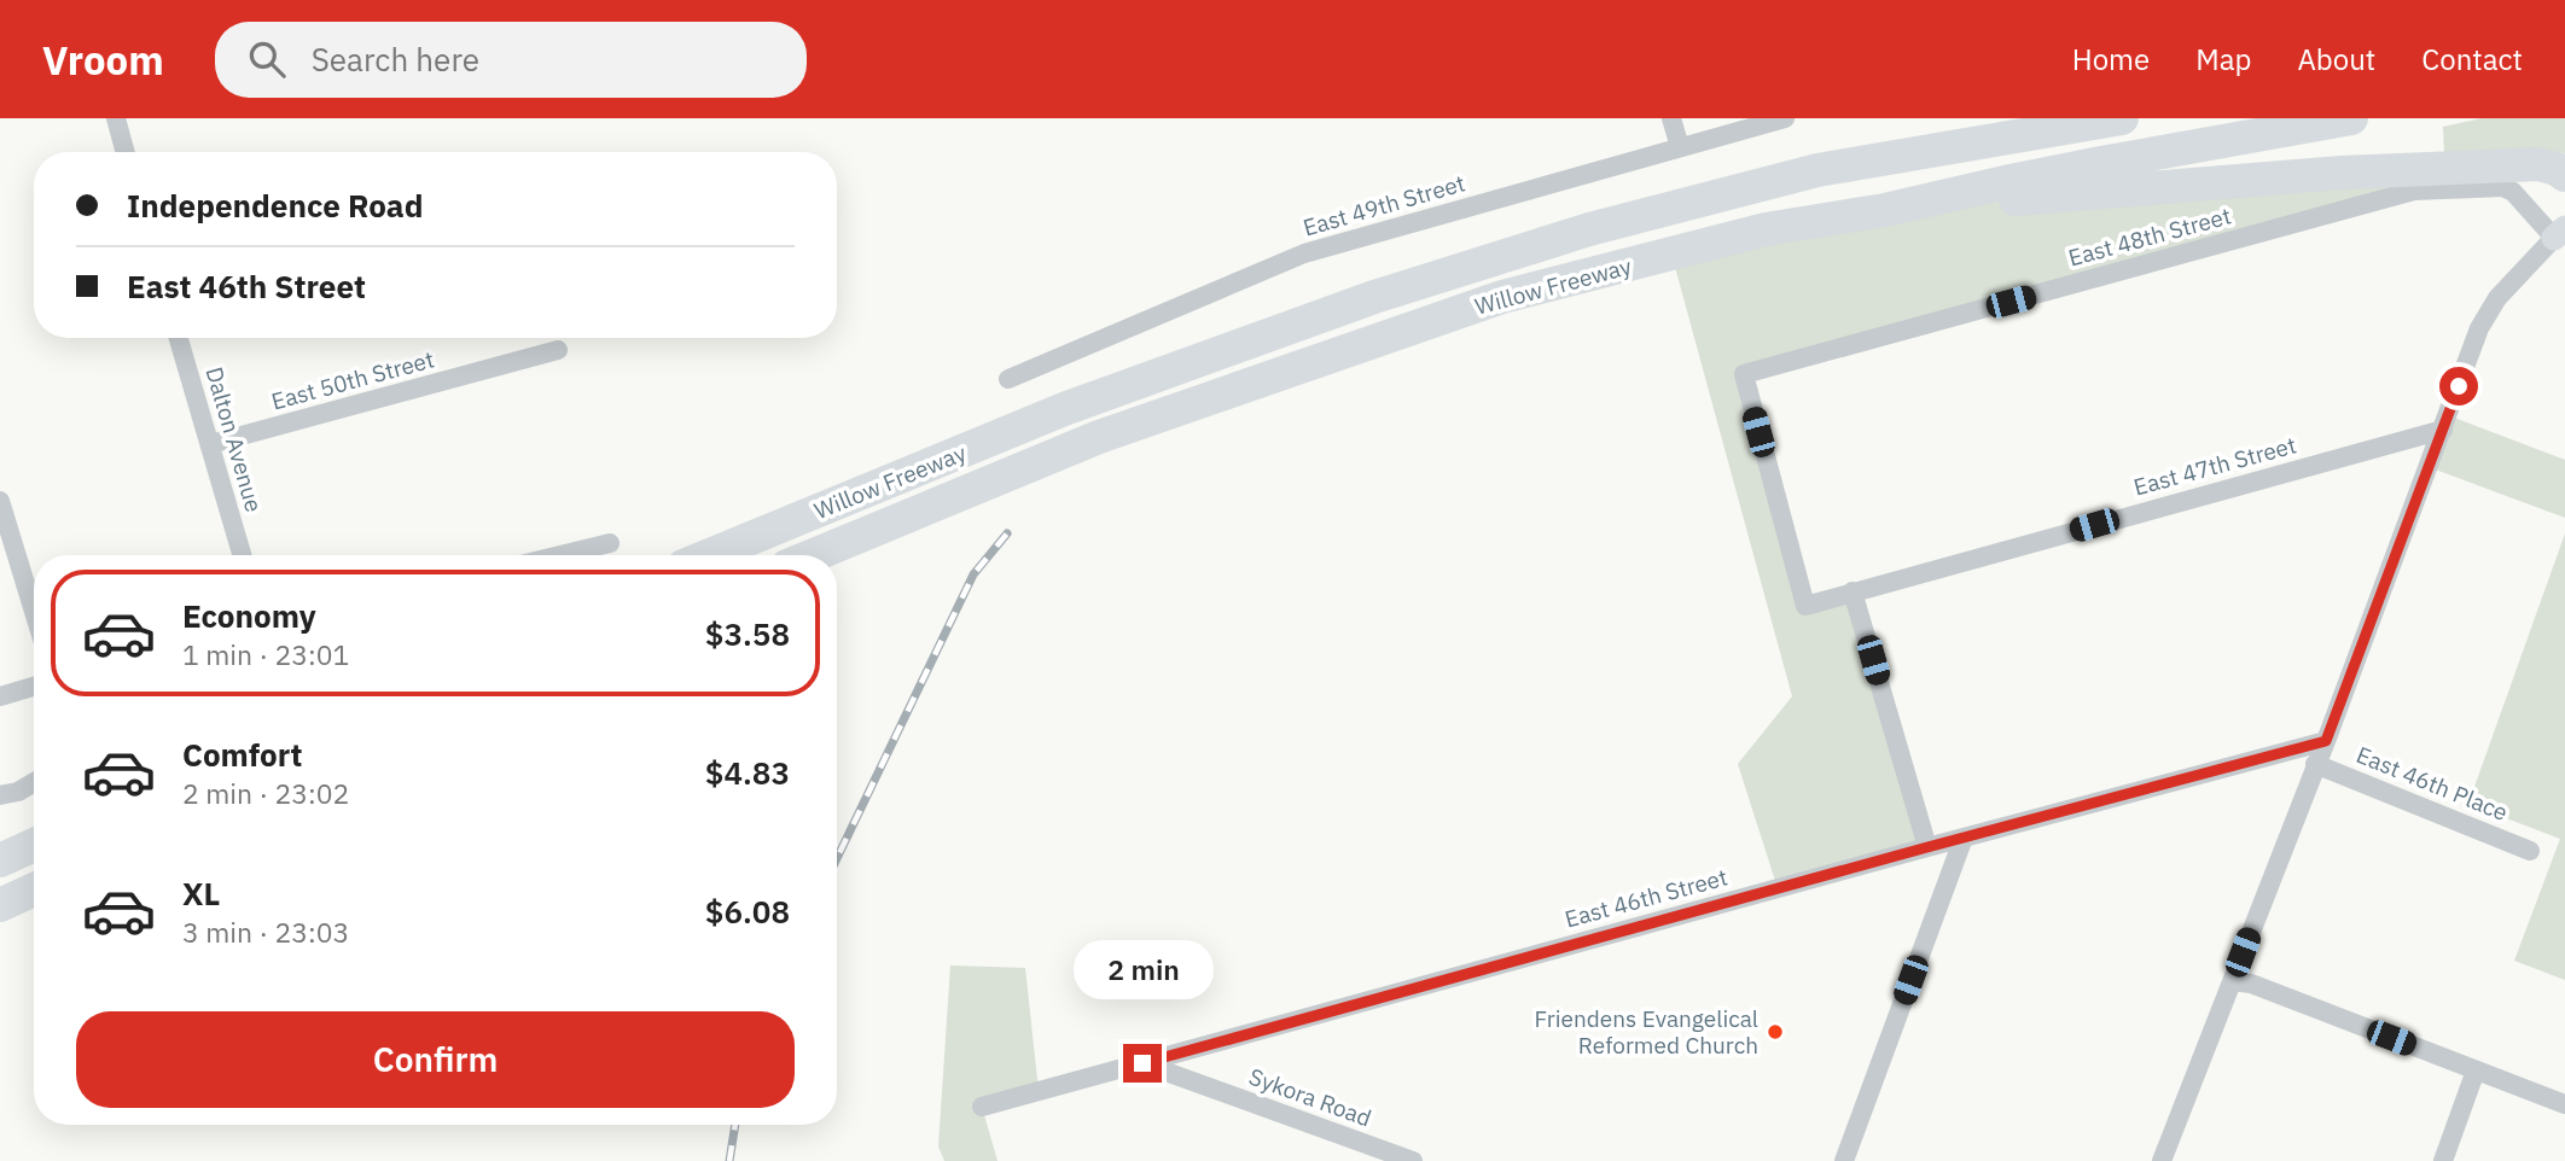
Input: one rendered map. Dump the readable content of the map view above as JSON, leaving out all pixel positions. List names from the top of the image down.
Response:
{
  "streets": {
    "highway": ["Willow Freeway"],
    "street": [
      "East 49th Street",
      "East 48th Street",
      "East 50th Street",
      "Dalton Avenue",
      "East 47th Street",
      "East 46th Place",
      "East 46th Street",
      "Sykora Road"
    ]
  },
  "crossings": [
    ["East 48th Street", "East 47th Street"],
    ["East 50th Street", "Dalton Avenue"],
    ["East 46th Street", "Sykora Road"]
  ],
  "places": ["Friendens Evangelical Reformed Church"],
  "page": {
    "header": "Vroom",
    "search": "Search here",
    "nav": [
      "Home",
      "Map",
      "About",
      "Contact"
    ],
    "banner": ["Independence Road", "East 46th Street"],
    "list": [
      {
        "name": "Economy",
        "note": "1 min · 23:01",
        "value": "$3.58"
      },
      {
        "name": "Comfort",
        "note": "2 min · 23:02",
        "value": "$4.83"
      },
      {
        "name": "XL",
        "note": "3 min · 23:03",
        "value": "$6.08"
      }
    ],
    "bubble": "2 min",
    "buttons": "Confirm"
  }
}
